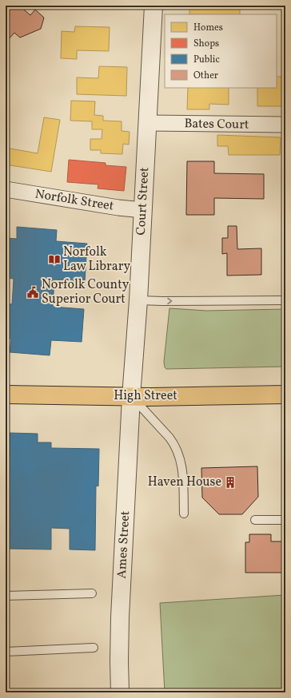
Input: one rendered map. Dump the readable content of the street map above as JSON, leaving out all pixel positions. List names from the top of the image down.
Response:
{
  "streets": {
    "main road": ["High Street"],
    "street": [
      "Bates Court",
      "Norfolk Street",
      "Court Street",
      "Ames Street"
    ]
  },
  "crossings": [
    ["Bates Court", "Court Street"],
    ["Norfolk Street", "Court Street"],
    ["Court Street", "High Street"],
    ["Court Street", "Ames Street"],
    ["High Street", "Ames Street"]
  ],
  "places": {
    "library": ["Norfolk Law Library"],
    "public building": ["Norfolk County Superior Court"],
    "building": ["Haven House"]
  },
  "legend": [
    "Homes",
    "Shops",
    "Public",
    "Other"
  ]
}
